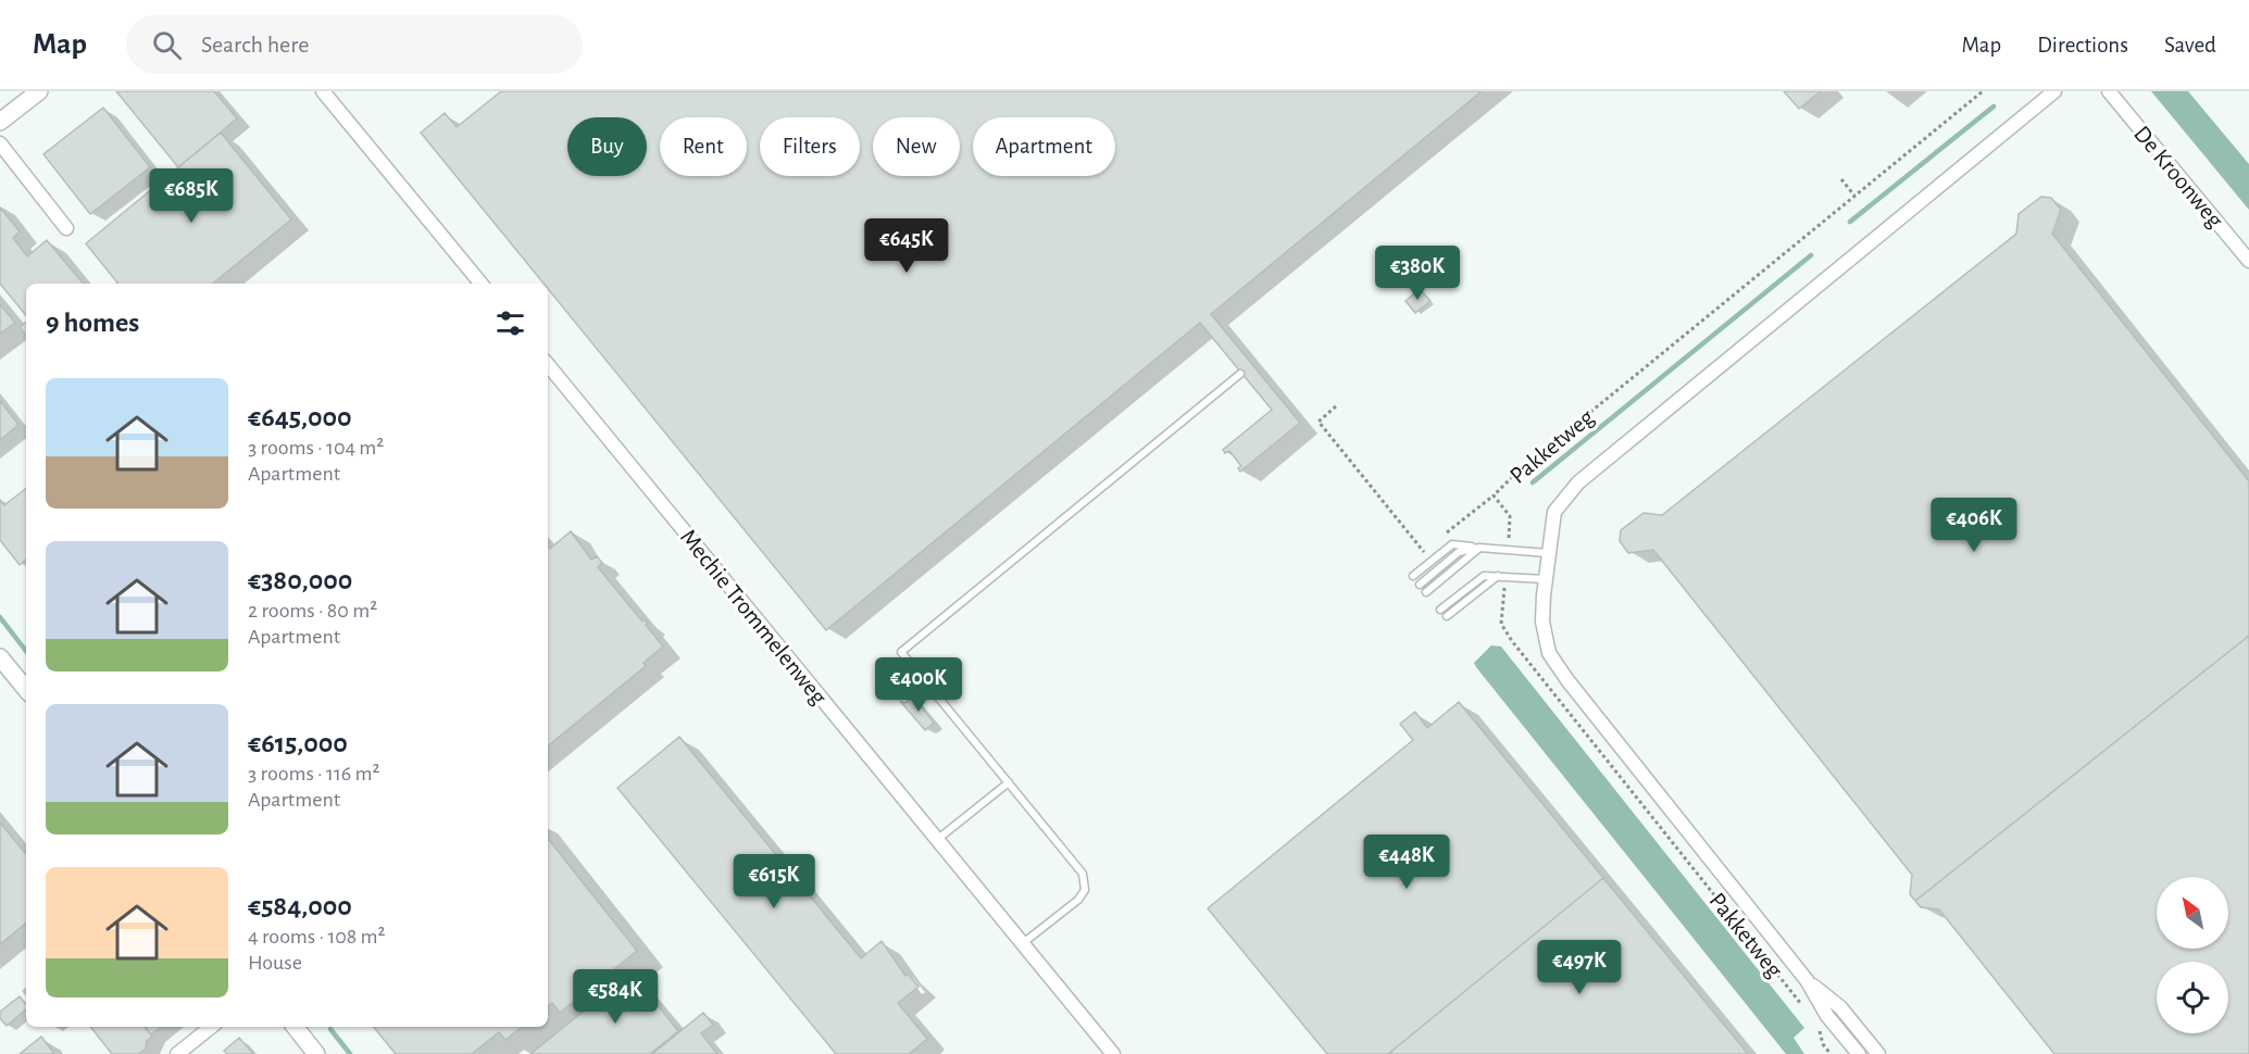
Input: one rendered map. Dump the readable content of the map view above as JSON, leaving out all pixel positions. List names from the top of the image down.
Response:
{
  "streets": {
    "street": ["De Kroonweg", "Pakketweg", "Mechie Trommelenweg"]
  },
  "north": "top left",
  "page": {
    "header": "Map",
    "search": "Search here",
    "nav": ["Map", "Directions", "Saved"],
    "chip": [
      "Buy",
      "Rent",
      "Filters",
      "New",
      "Apartment"
    ],
    "price": [
      "€685K",
      "€645K",
      "€380K",
      "€406K",
      "€400K",
      "€448K",
      "€615K",
      "€497K",
      "€584K"
    ],
    "heading": "9 homes",
    "list": [
      {
        "name": "€645,000",
        "note": "3 rooms · 104 m² · Apartment"
      },
      {
        "name": "€380,000",
        "note": "2 rooms · 80 m² · Apartment"
      },
      {
        "name": "€615,000",
        "note": "3 rooms · 116 m² · Apartment"
      },
      {
        "name": "€584,000",
        "note": "4 rooms · 108 m² · House"
      }
    ]
  }
}
